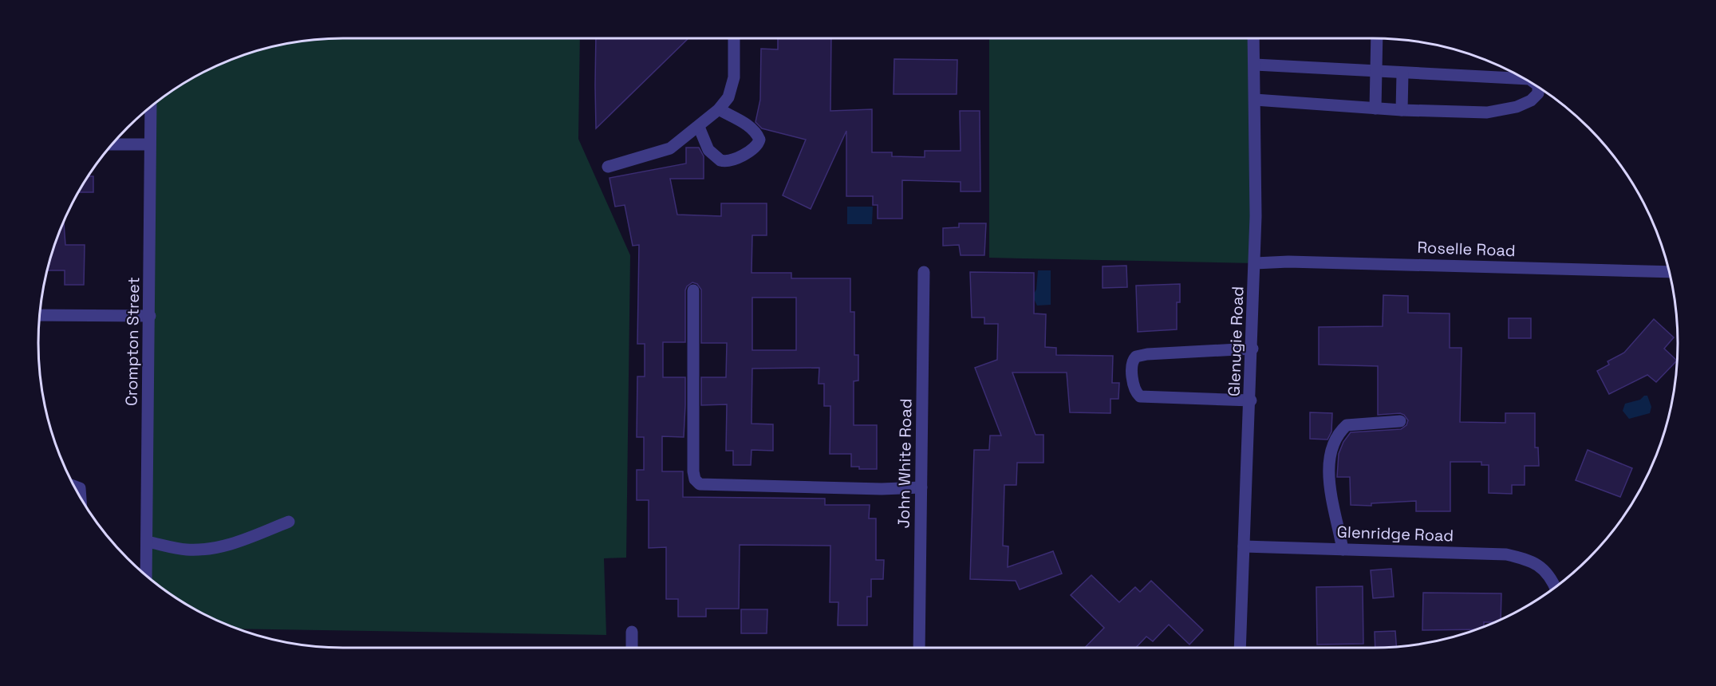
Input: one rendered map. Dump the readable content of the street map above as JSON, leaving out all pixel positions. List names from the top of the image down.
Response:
{
  "streets": {
    "street": [
      "Roselle Road",
      "Crompton Street",
      "Glenugie Road",
      "John White Road",
      "Glenridge Road"
    ]
  },
  "crossings": [
    ["Roselle Road", "Glenugie Road"],
    ["Glenugie Road", "Glenridge Road"]
  ]
}
